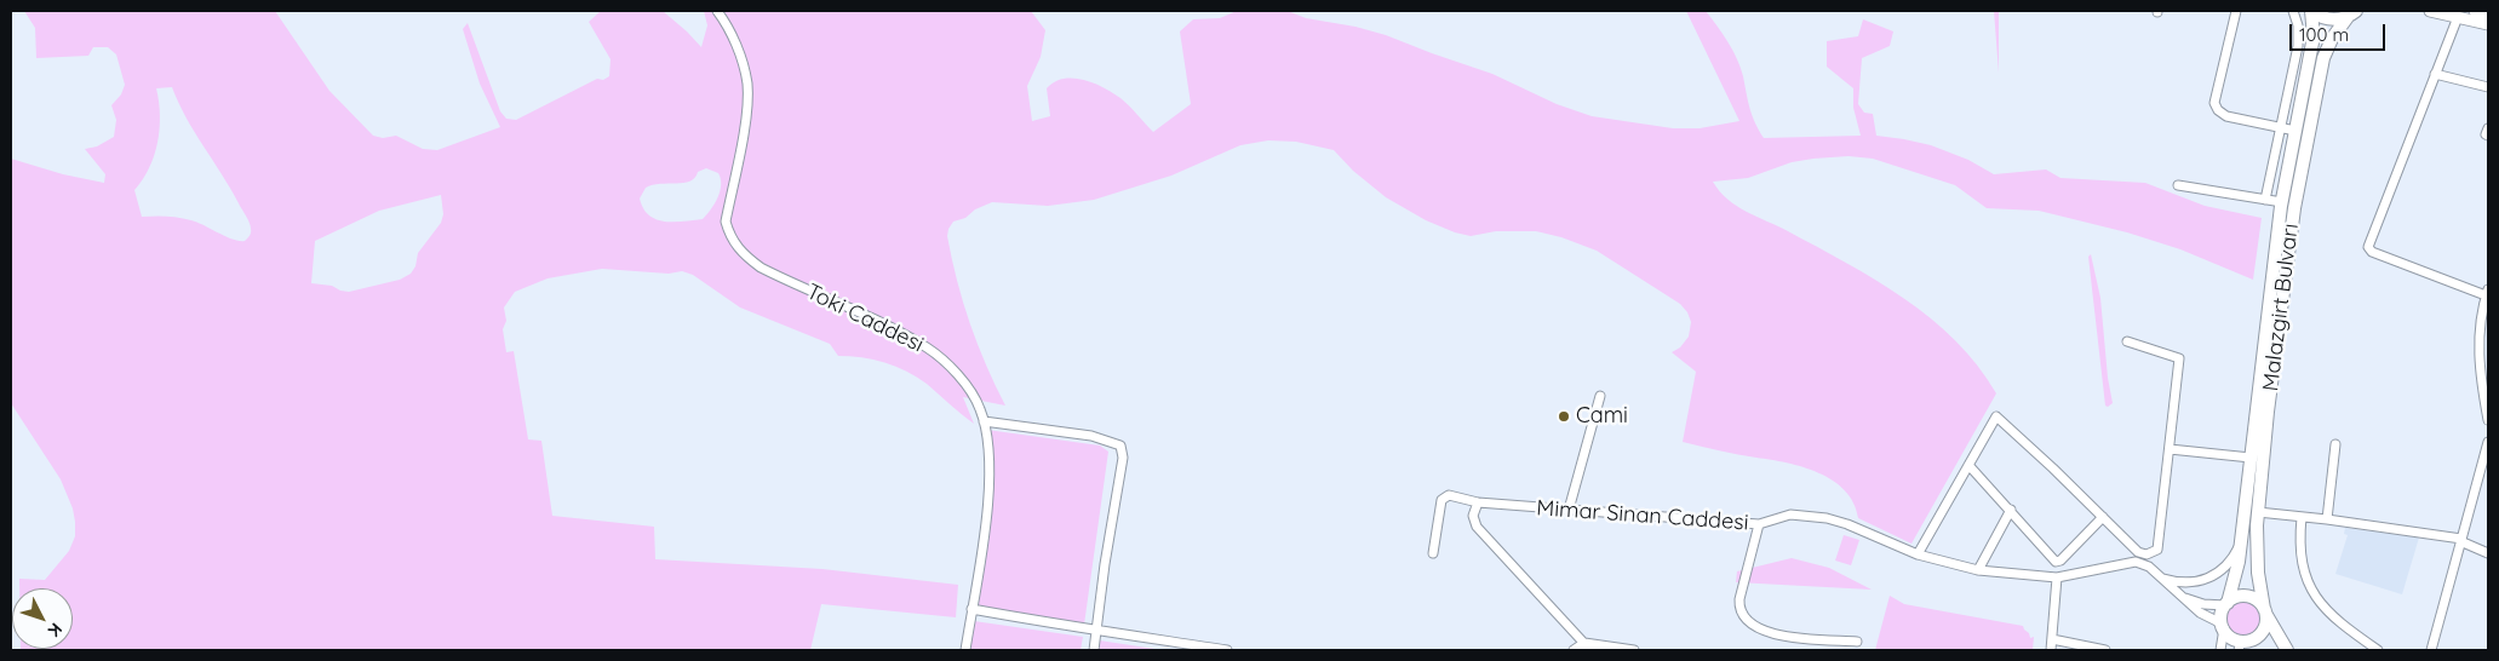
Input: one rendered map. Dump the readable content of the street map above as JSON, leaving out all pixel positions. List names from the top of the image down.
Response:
{
  "streets": {
    "highway": ["Malazgirt Bulvarı"],
    "street": ["Toki Caddesi", "Mimar Sinan Caddesi"]
  },
  "places": ["Cami"],
  "scale_bar": "100 m",
  "north": "bottom right"
}
